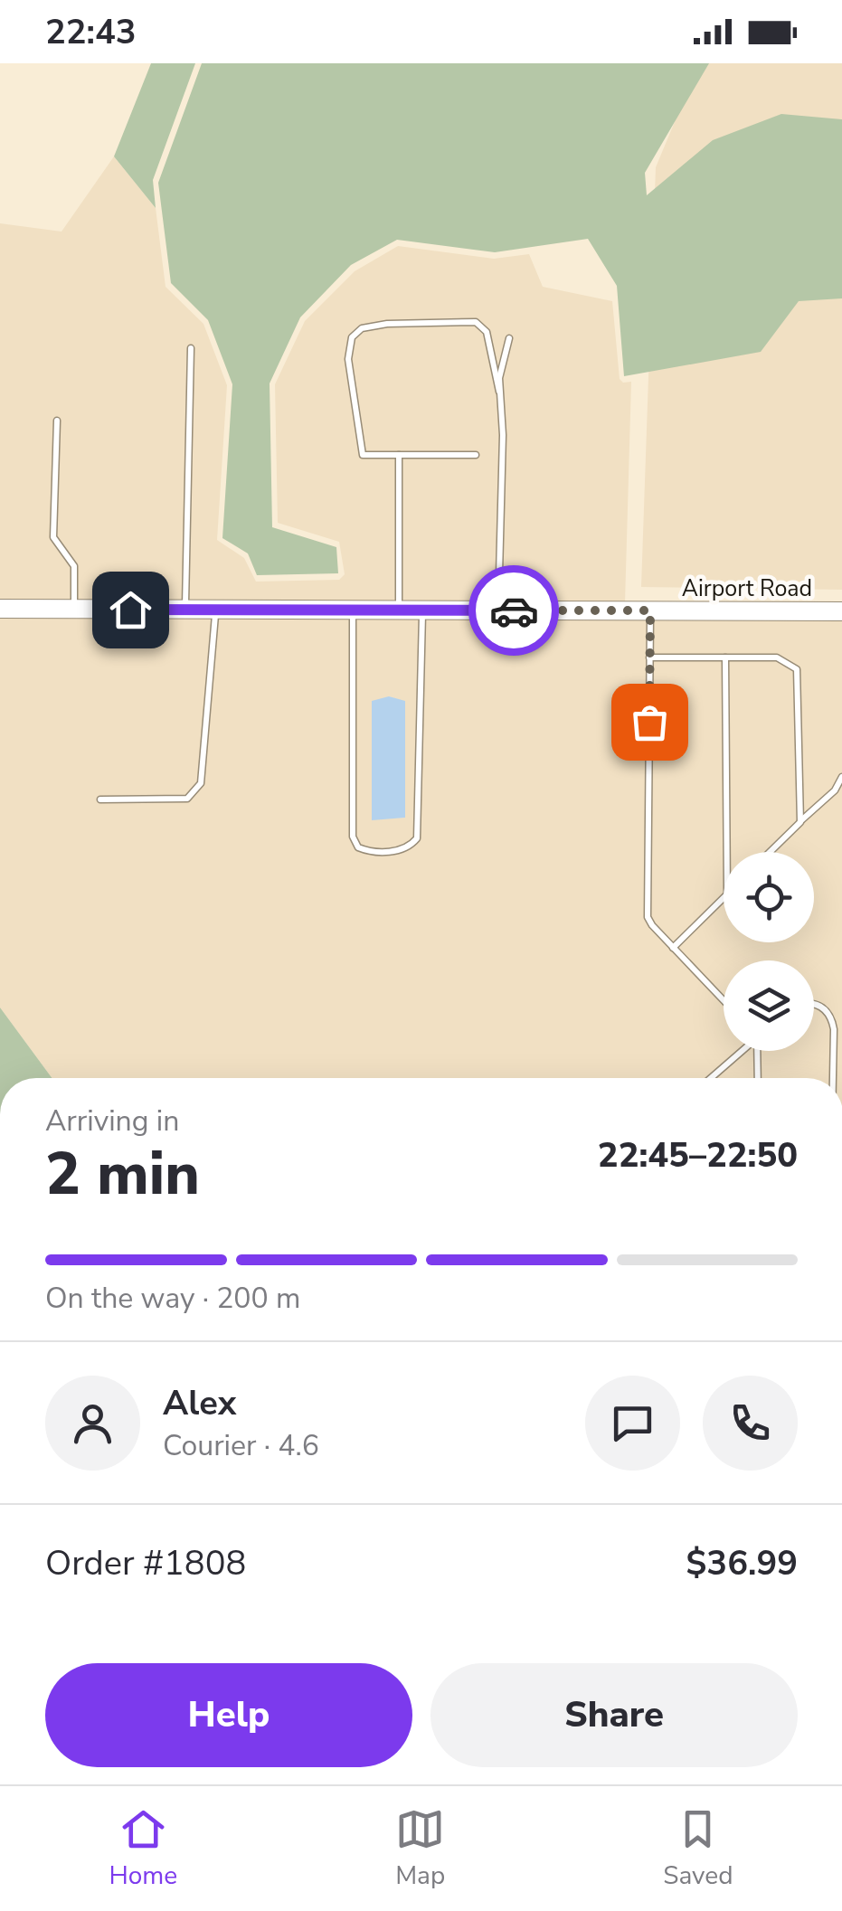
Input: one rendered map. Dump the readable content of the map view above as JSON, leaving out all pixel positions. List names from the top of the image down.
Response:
{
  "streets": {
    "street": ["Airport Road"]
  },
  "page": {
    "status": "22:43",
    "heading": ["2 min", "Arriving in", "22:45–22:50"],
    "panel": [
      "Alex",
      "Courier · 4.6",
      "Order #1808",
      "$36.99"
    ],
    "bar": "On the way · 200 m",
    "buttons": ["Help", "Share"],
    "tabs": ["Home", "Map", "Saved"]
  }
}
